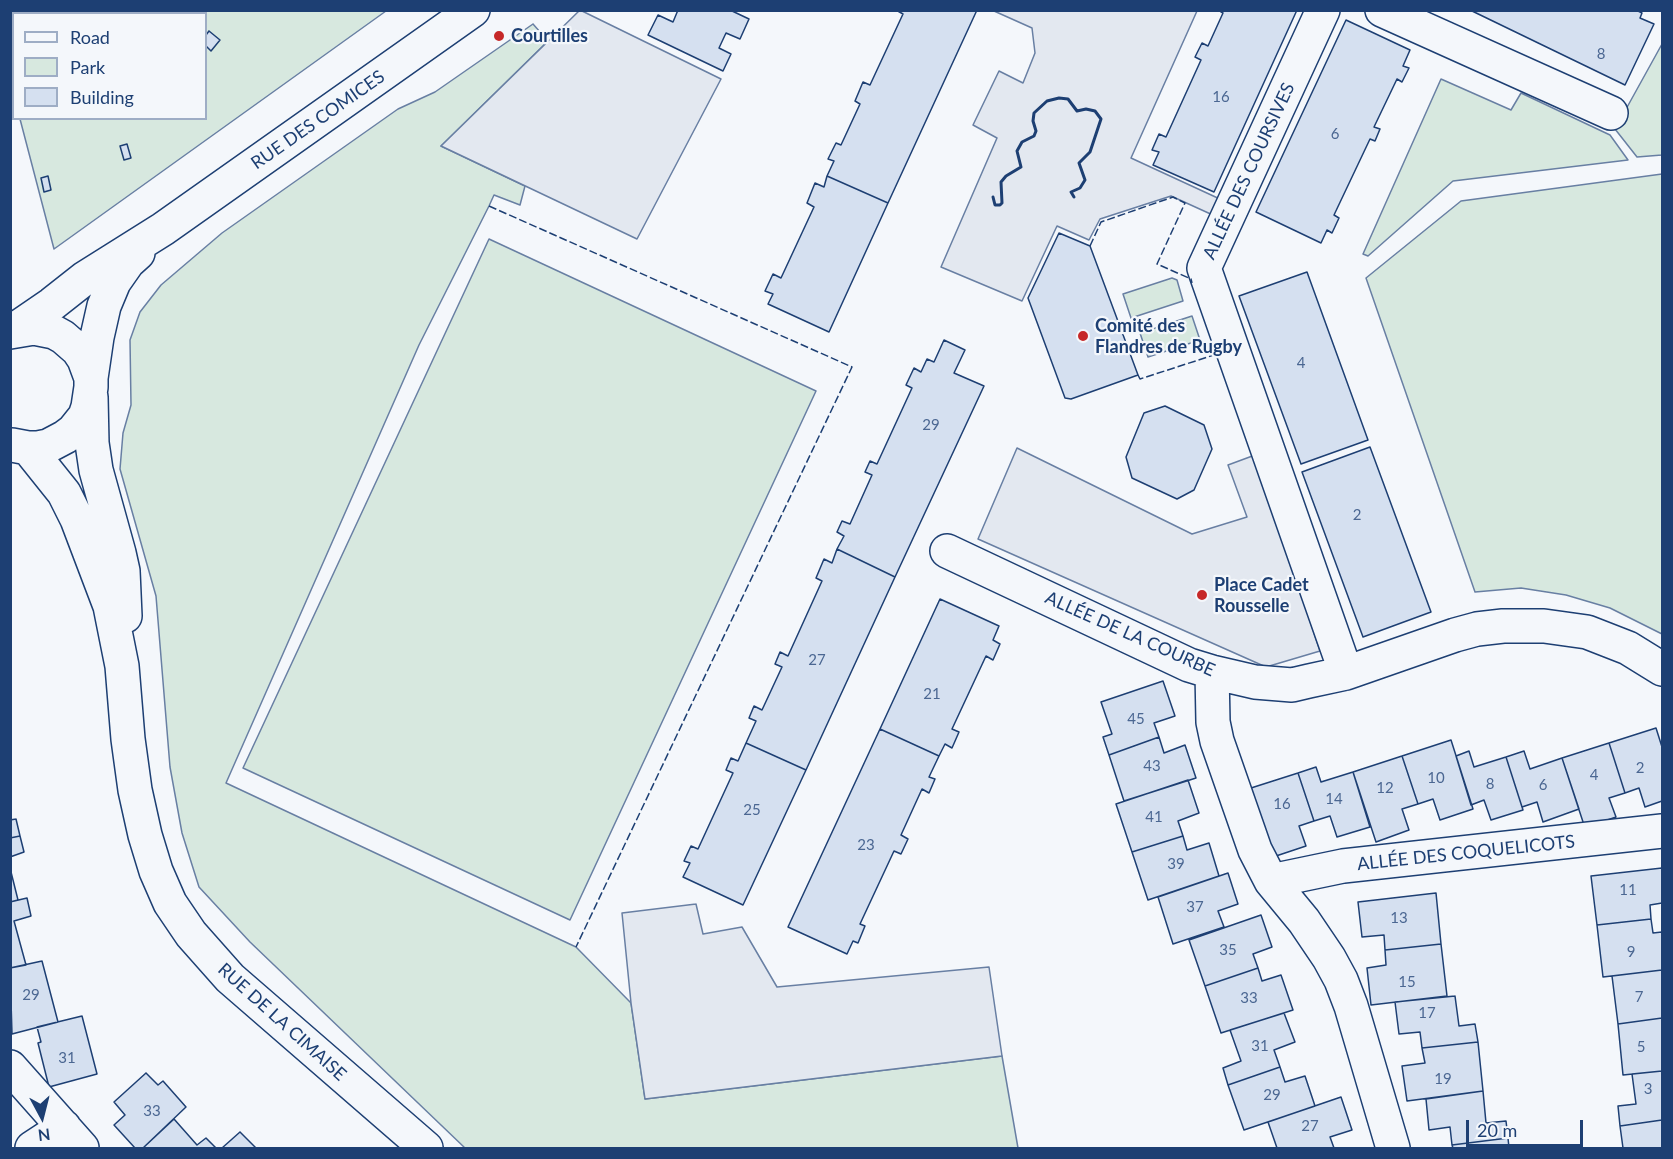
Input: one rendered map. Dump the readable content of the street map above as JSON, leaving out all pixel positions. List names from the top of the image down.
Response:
{
  "streets": {
    "street": [
      "RUE DES COMICES",
      "ALLÉE DES COURSIVES",
      "ALLÉE DE LA COURBE",
      "ALLÉE DES COQUELICOTS",
      "RUE DE LA CIMAISE"
    ]
  },
  "crossings": [
    ["RUE DES COMICES", "RUE DE LA CIMAISE"],
    ["ALLÉE DES COURSIVES", "ALLÉE DE LA COURBE"]
  ],
  "places": ["Courtilles", "Comité des Flandres de Rugby", "Place Cadet Rousselle"],
  "house_numbers": [
    "8",
    "16",
    "6",
    "4",
    "29",
    "2",
    "27",
    "21",
    "45",
    "43",
    "2",
    "4",
    "10",
    "8",
    "6",
    "12",
    "14",
    "16",
    "25",
    "41",
    "23",
    "39",
    "11",
    "37",
    "13",
    "35",
    "9",
    "15",
    "29",
    "7",
    "33",
    "17",
    "31",
    "5",
    "31",
    "19",
    "3",
    "29",
    "33",
    "27"
  ],
  "legend": ["Road", "Park", "Building"],
  "scale_bar": "20 m",
  "north": "bottom"
}
